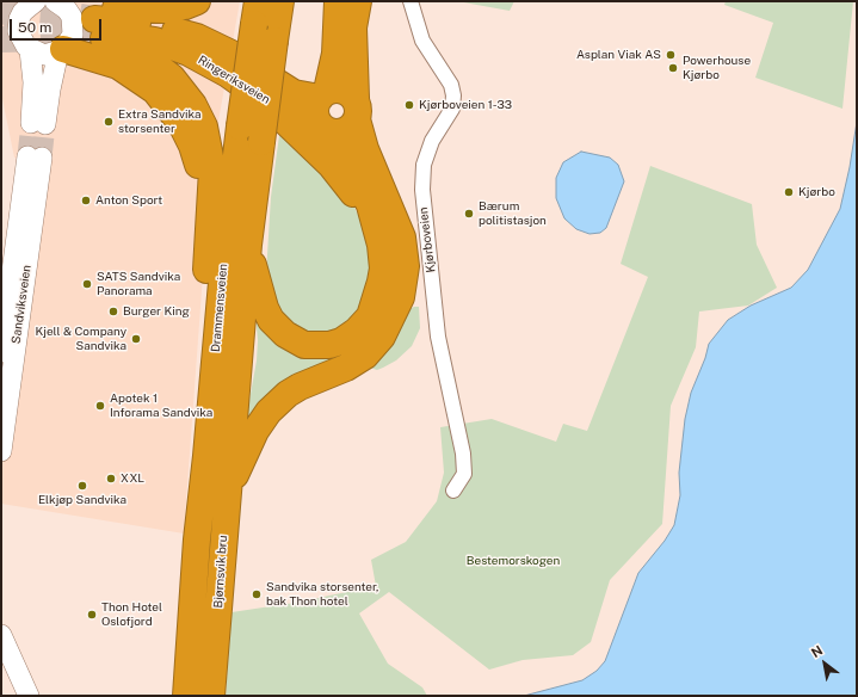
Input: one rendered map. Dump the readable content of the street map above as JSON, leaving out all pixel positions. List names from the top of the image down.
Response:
{
  "streets": {
    "highway": ["Ringeriksveien", "Drammensveien", "Bjørnsvik bru"],
    "main road": ["Sandviksveien"],
    "street": ["Kjørboveien"]
  },
  "crossings": [
    ["Drammensveien", "Bjørnsvik bru"]
  ],
  "parks": ["Bestemorskogen"],
  "places": [
    "Asplan Viak AS",
    "Powerhouse Kjørbo",
    "Kjørboveien 1-33",
    "Extra Sandvika storsenter",
    "Kjørbo",
    "Anton Sport",
    "Bærum politistasjon",
    "SATS Sandvika Panorama",
    "Burger King",
    "Kjell & Company Sandvika",
    "Apotek 1 Inforama Sandvika",
    "XXL",
    "Elkjøp Sandvika",
    "Sandvika storsenter, bak Thon hotel",
    "Thon Hotel Oslofjord"
  ],
  "scale_bar": "50 m",
  "north": "top left"
}
